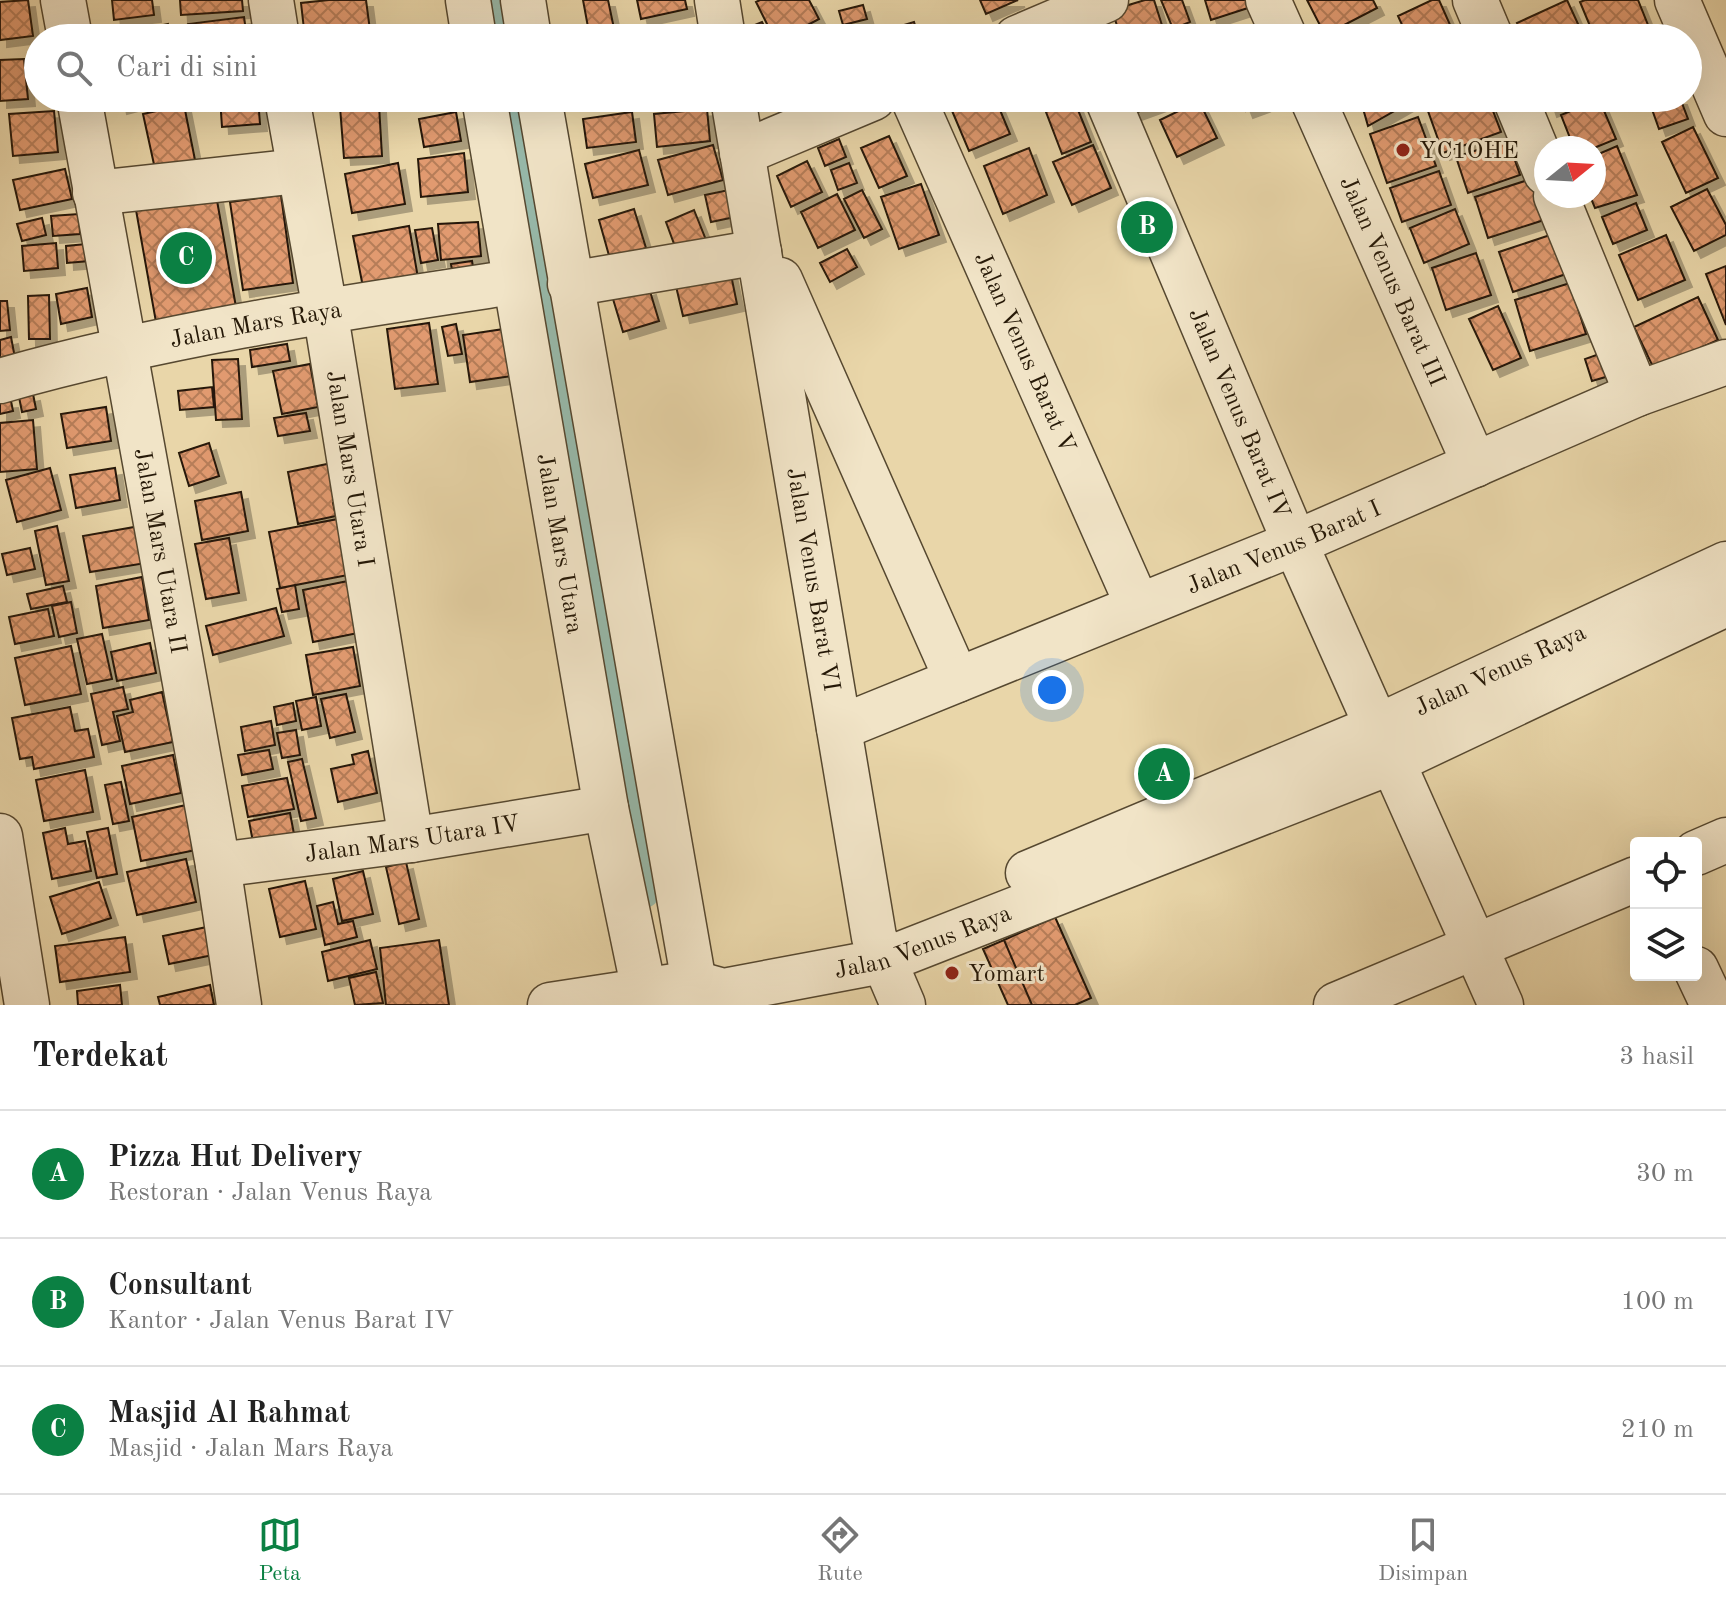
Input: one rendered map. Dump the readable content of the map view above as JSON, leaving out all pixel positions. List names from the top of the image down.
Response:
{
  "streets": {
    "street": [
      "Jalan Venus Barat III",
      "Jalan Mars Raya",
      "Jalan Venus Barat V",
      "Jalan Venus Barat IV",
      "Jalan Mars Utara I",
      "Jalan Mars Utara",
      "Jalan Venus Barat I",
      "Jalan Mars Utara II",
      "Jalan Venus Barat VI",
      "Jalan Venus Raya",
      "Jalan Mars Utara IV"
    ]
  },
  "crossings": [
    ["Jalan Venus Barat III", "Jalan Venus Barat I"],
    ["Jalan Mars Raya", "Jalan Mars Utara I"],
    ["Jalan Mars Raya", "Jalan Mars Utara"],
    ["Jalan Mars Raya", "Jalan Mars Utara II"],
    ["Jalan Venus Barat V", "Jalan Venus Barat I"],
    ["Jalan Venus Barat IV", "Jalan Venus Barat I"],
    ["Jalan Venus Barat IV", "Jalan Venus Raya"],
    ["Jalan Mars Utara I", "Jalan Mars Utara IV"],
    ["Jalan Mars Utara", "Jalan Venus Raya"],
    ["Jalan Mars Utara", "Jalan Mars Utara IV"],
    ["Jalan Venus Barat I", "Jalan Venus Barat VI"],
    ["Jalan Mars Utara II", "Jalan Mars Utara IV"],
    ["Jalan Venus Barat VI", "Jalan Venus Raya"]
  ],
  "places": ["YC1OHE", "Yomart"],
  "north": "right",
  "page": {
    "search": "Cari di sini",
    "pins": ["B", "C", "A"],
    "heading": ["Terdekat", "3 hasil"],
    "list": [
      {
        "mark": "A",
        "name": "Pizza Hut Delivery",
        "note": "Restoran · Jalan Venus Raya",
        "value": "30 m"
      },
      {
        "mark": "B",
        "name": "Consultant",
        "note": "Kantor · Jalan Venus Barat IV",
        "value": "100 m"
      },
      {
        "mark": "C",
        "name": "Masjid Al Rahmat",
        "note": "Masjid · Jalan Mars Raya",
        "value": "210 m"
      }
    ],
    "nav": ["Peta", "Rute", "Disimpan"]
  }
}
